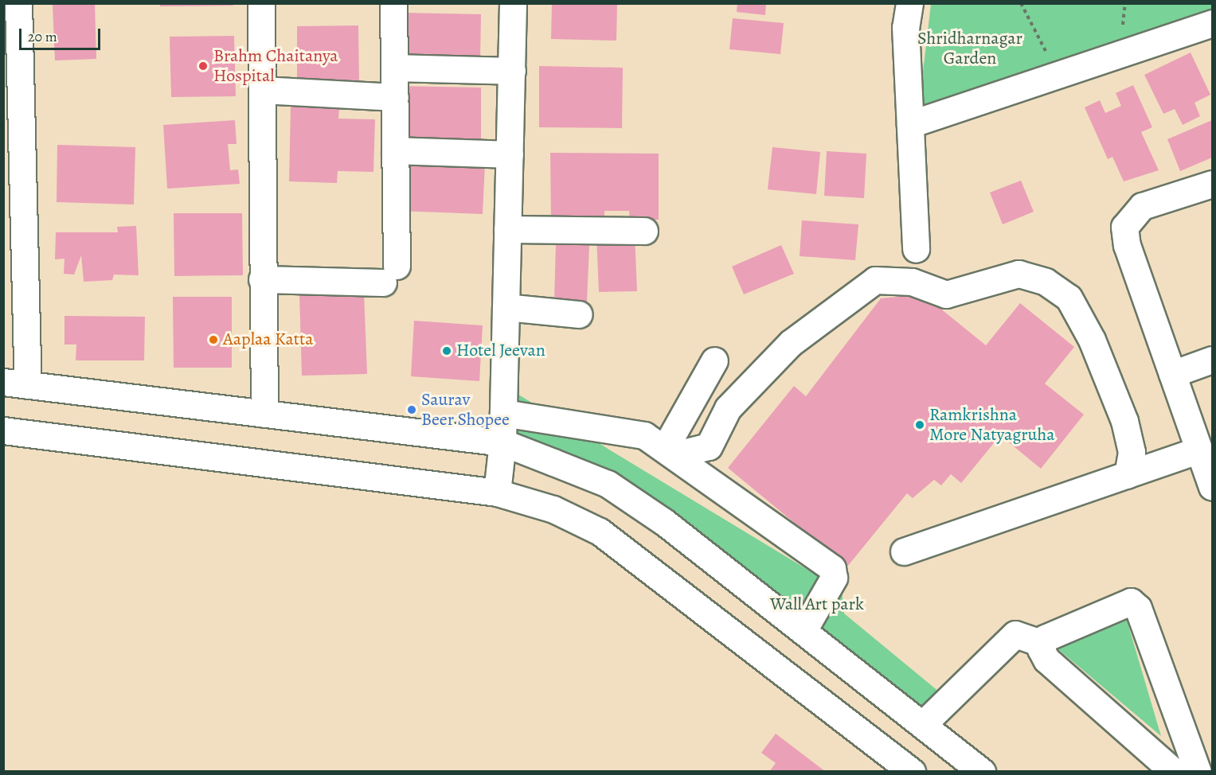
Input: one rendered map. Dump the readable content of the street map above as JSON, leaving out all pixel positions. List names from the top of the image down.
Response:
{
  "parks": ["Shridharnagar Garden", "Wall Art park"],
  "places": [
    "Brahm Chaitanya Hospital",
    "Aaplaa Katta",
    "Hotel Jeevan",
    "Saurav Beer Shopee",
    "Ramkrishna More Natyagruha"
  ],
  "scale_bar": "20 m"
}
